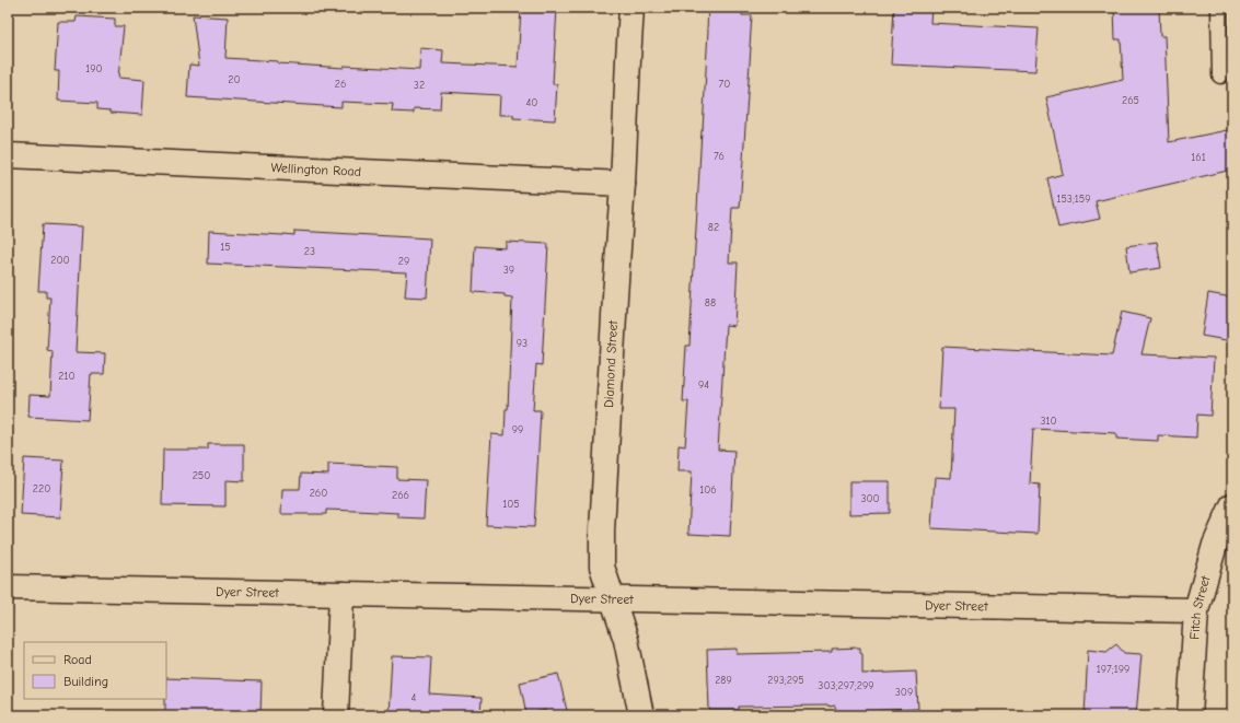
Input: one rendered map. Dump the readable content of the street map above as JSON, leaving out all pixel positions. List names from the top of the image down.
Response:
{
  "streets": {
    "street": [
      "Wellington Road",
      "Diamond Street",
      "Dyer Street",
      "Fitch Street"
    ]
  },
  "crossings": [
    ["Wellington Road", "Diamond Street"],
    ["Diamond Street", "Dyer Street"],
    ["Dyer Street", "Fitch Street"]
  ],
  "house_numbers": [
    "190",
    "20",
    "26",
    "70",
    "32",
    "265",
    "40",
    "76",
    "161",
    "153;159",
    "82",
    "15",
    "23",
    "200",
    "29",
    "39",
    "88",
    "93",
    "210",
    "94",
    "310",
    "99",
    "250",
    "220",
    "106",
    "260",
    "266",
    "300",
    "105",
    "197;199",
    "289",
    "293;295",
    "303;297;299",
    "309",
    "4"
  ],
  "legend": ["Road", "Building"]
}
